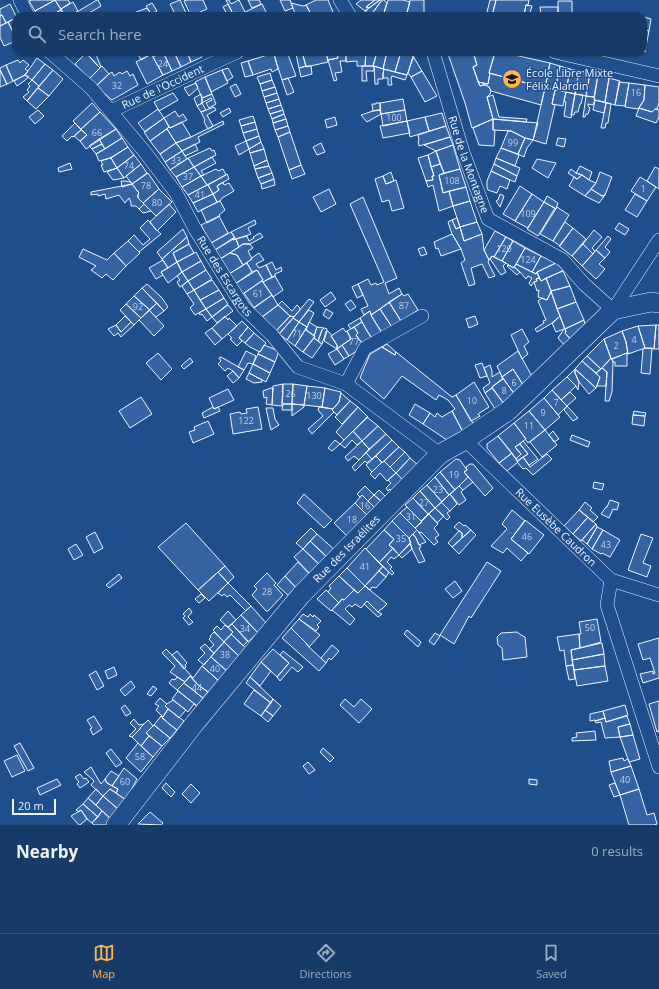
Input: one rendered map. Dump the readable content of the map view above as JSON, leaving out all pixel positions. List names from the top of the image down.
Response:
{
  "streets": {
    "street": [
      "Rue de l'Occident",
      "Rue de la Montagne",
      "Rue des Escargots",
      "Rue Eusèbe Caudron",
      "Rue des Israélites"
    ]
  },
  "crossings": [
    ["Rue de l'Occident", "Rue des Escargots"],
    ["Rue de la Montagne", "Rue des Israélites"],
    ["Rue des Escargots", "Rue des Israélites"],
    ["Rue Eusèbe Caudron", "Rue des Israélites"]
  ],
  "places": {
    "school or university": ["École Libre Mixte Félix Alardin"]
  },
  "house_numbers": [
    "24",
    "32",
    "16",
    "100",
    "66",
    "99",
    "33",
    "74",
    "37",
    "108",
    "78",
    "1",
    "41",
    "80",
    "109",
    "120",
    "124",
    "61",
    "87",
    "92",
    "71",
    "4",
    "77",
    "2",
    "6",
    "8",
    "126",
    "130",
    "10",
    "7",
    "9",
    "122",
    "11",
    "19",
    "23",
    "27",
    "16",
    "31",
    "18",
    "46",
    "35",
    "43",
    "41",
    "28",
    "50",
    "34",
    "38",
    "40",
    "44",
    "58",
    "40",
    "60"
  ],
  "scale_bar": "20 m",
  "page": {
    "search": "Search here",
    "scale": "20 m",
    "heading": ["Nearby", "0 results"],
    "nav": ["Map", "Directions", "Saved"]
  }
}
